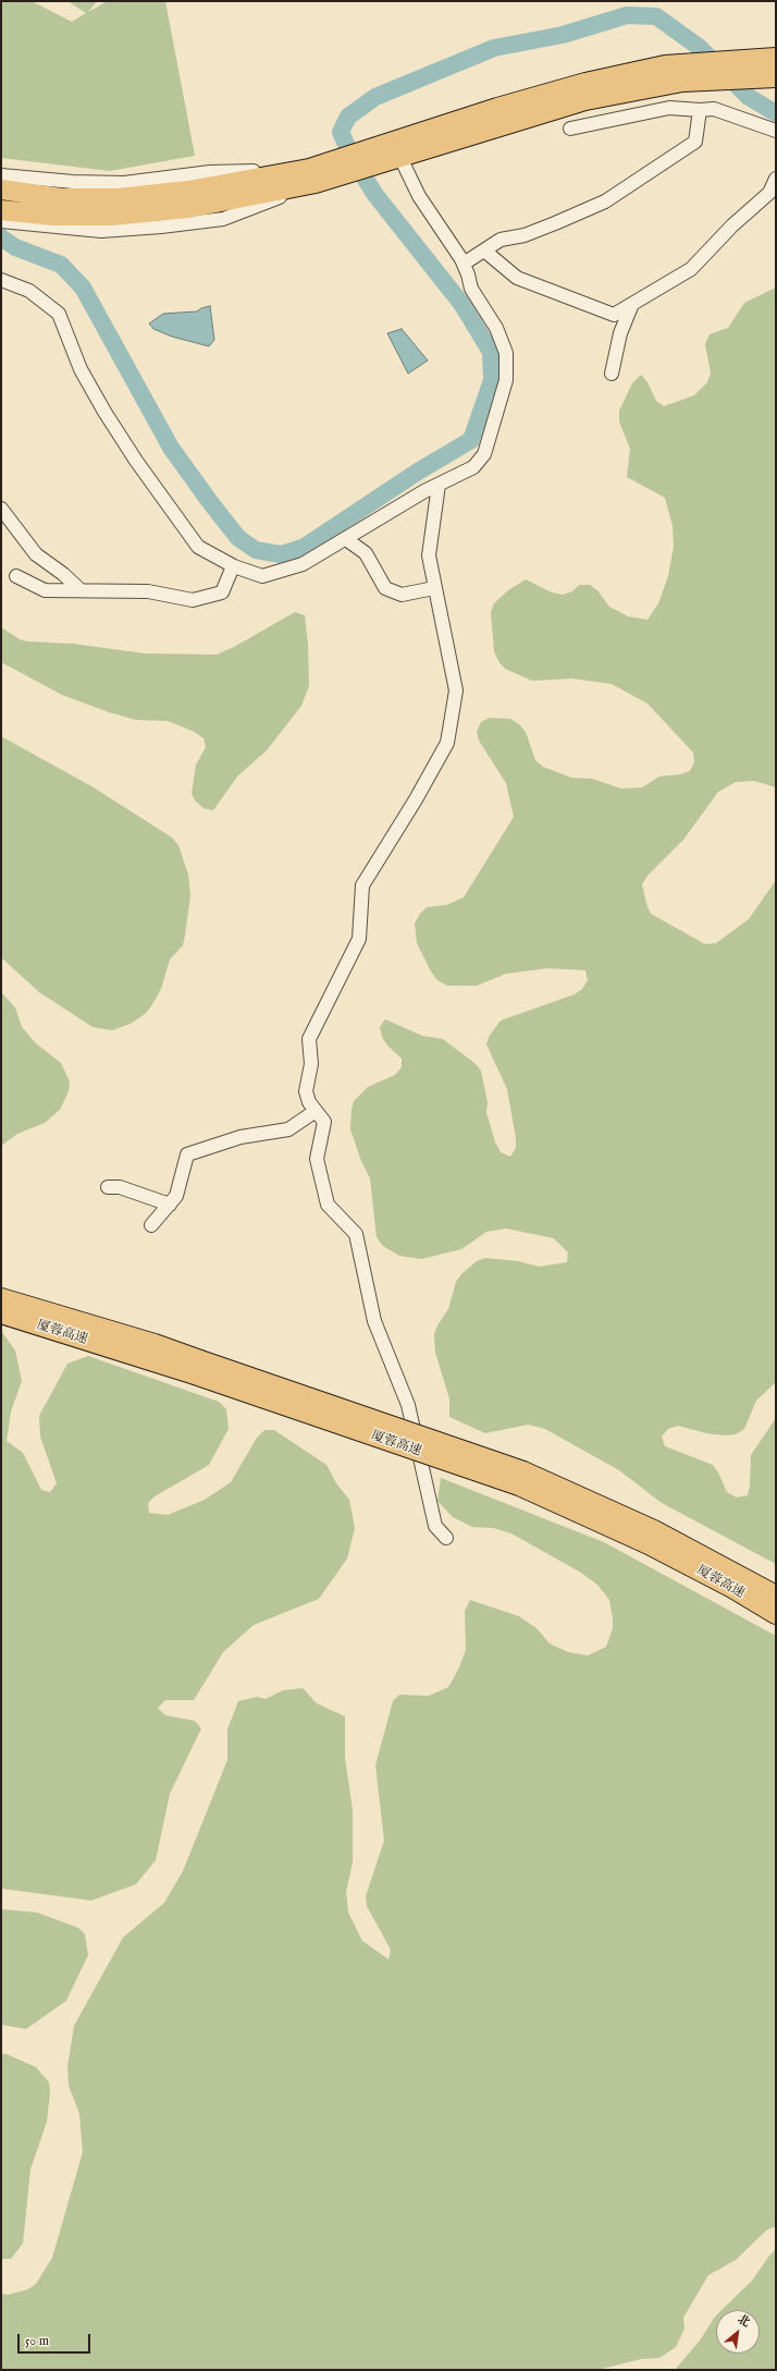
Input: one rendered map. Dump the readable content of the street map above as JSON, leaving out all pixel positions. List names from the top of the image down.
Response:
{
  "streets": {
    "highway": ["厦蓉高速"]
  },
  "scale_bar": "50 m",
  "north": "top right"
}
